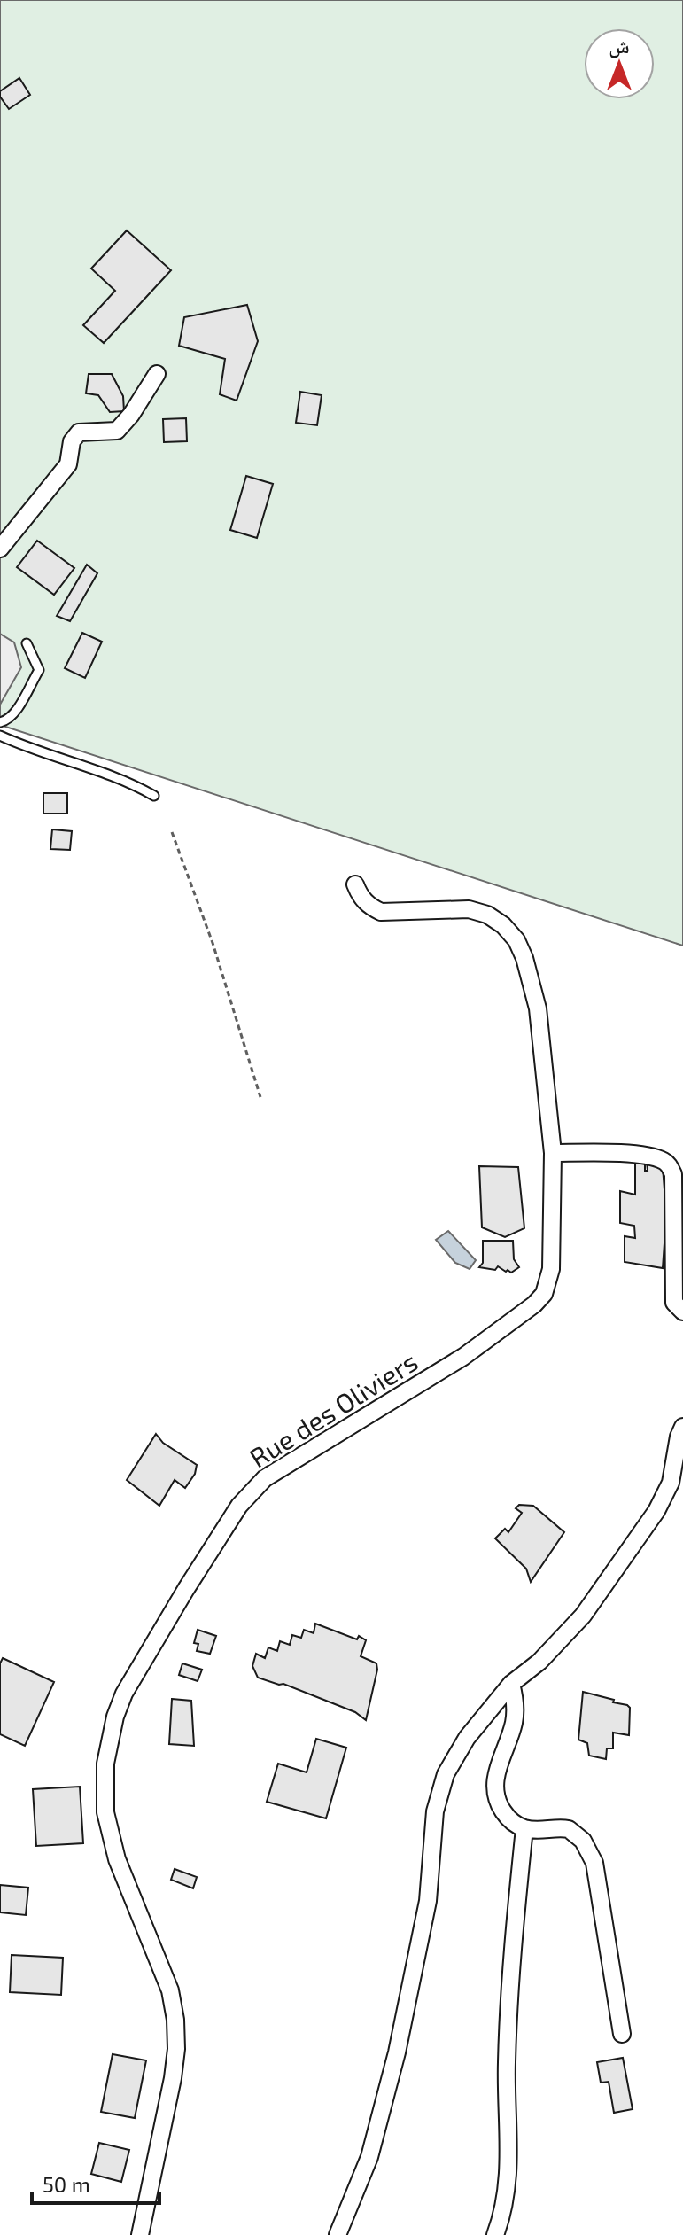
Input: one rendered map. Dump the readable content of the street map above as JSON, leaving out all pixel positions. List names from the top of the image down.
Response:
{
  "streets": {
    "street": ["Rue des Oliviers"]
  },
  "scale_bar": "50 m",
  "north": "top"
}
